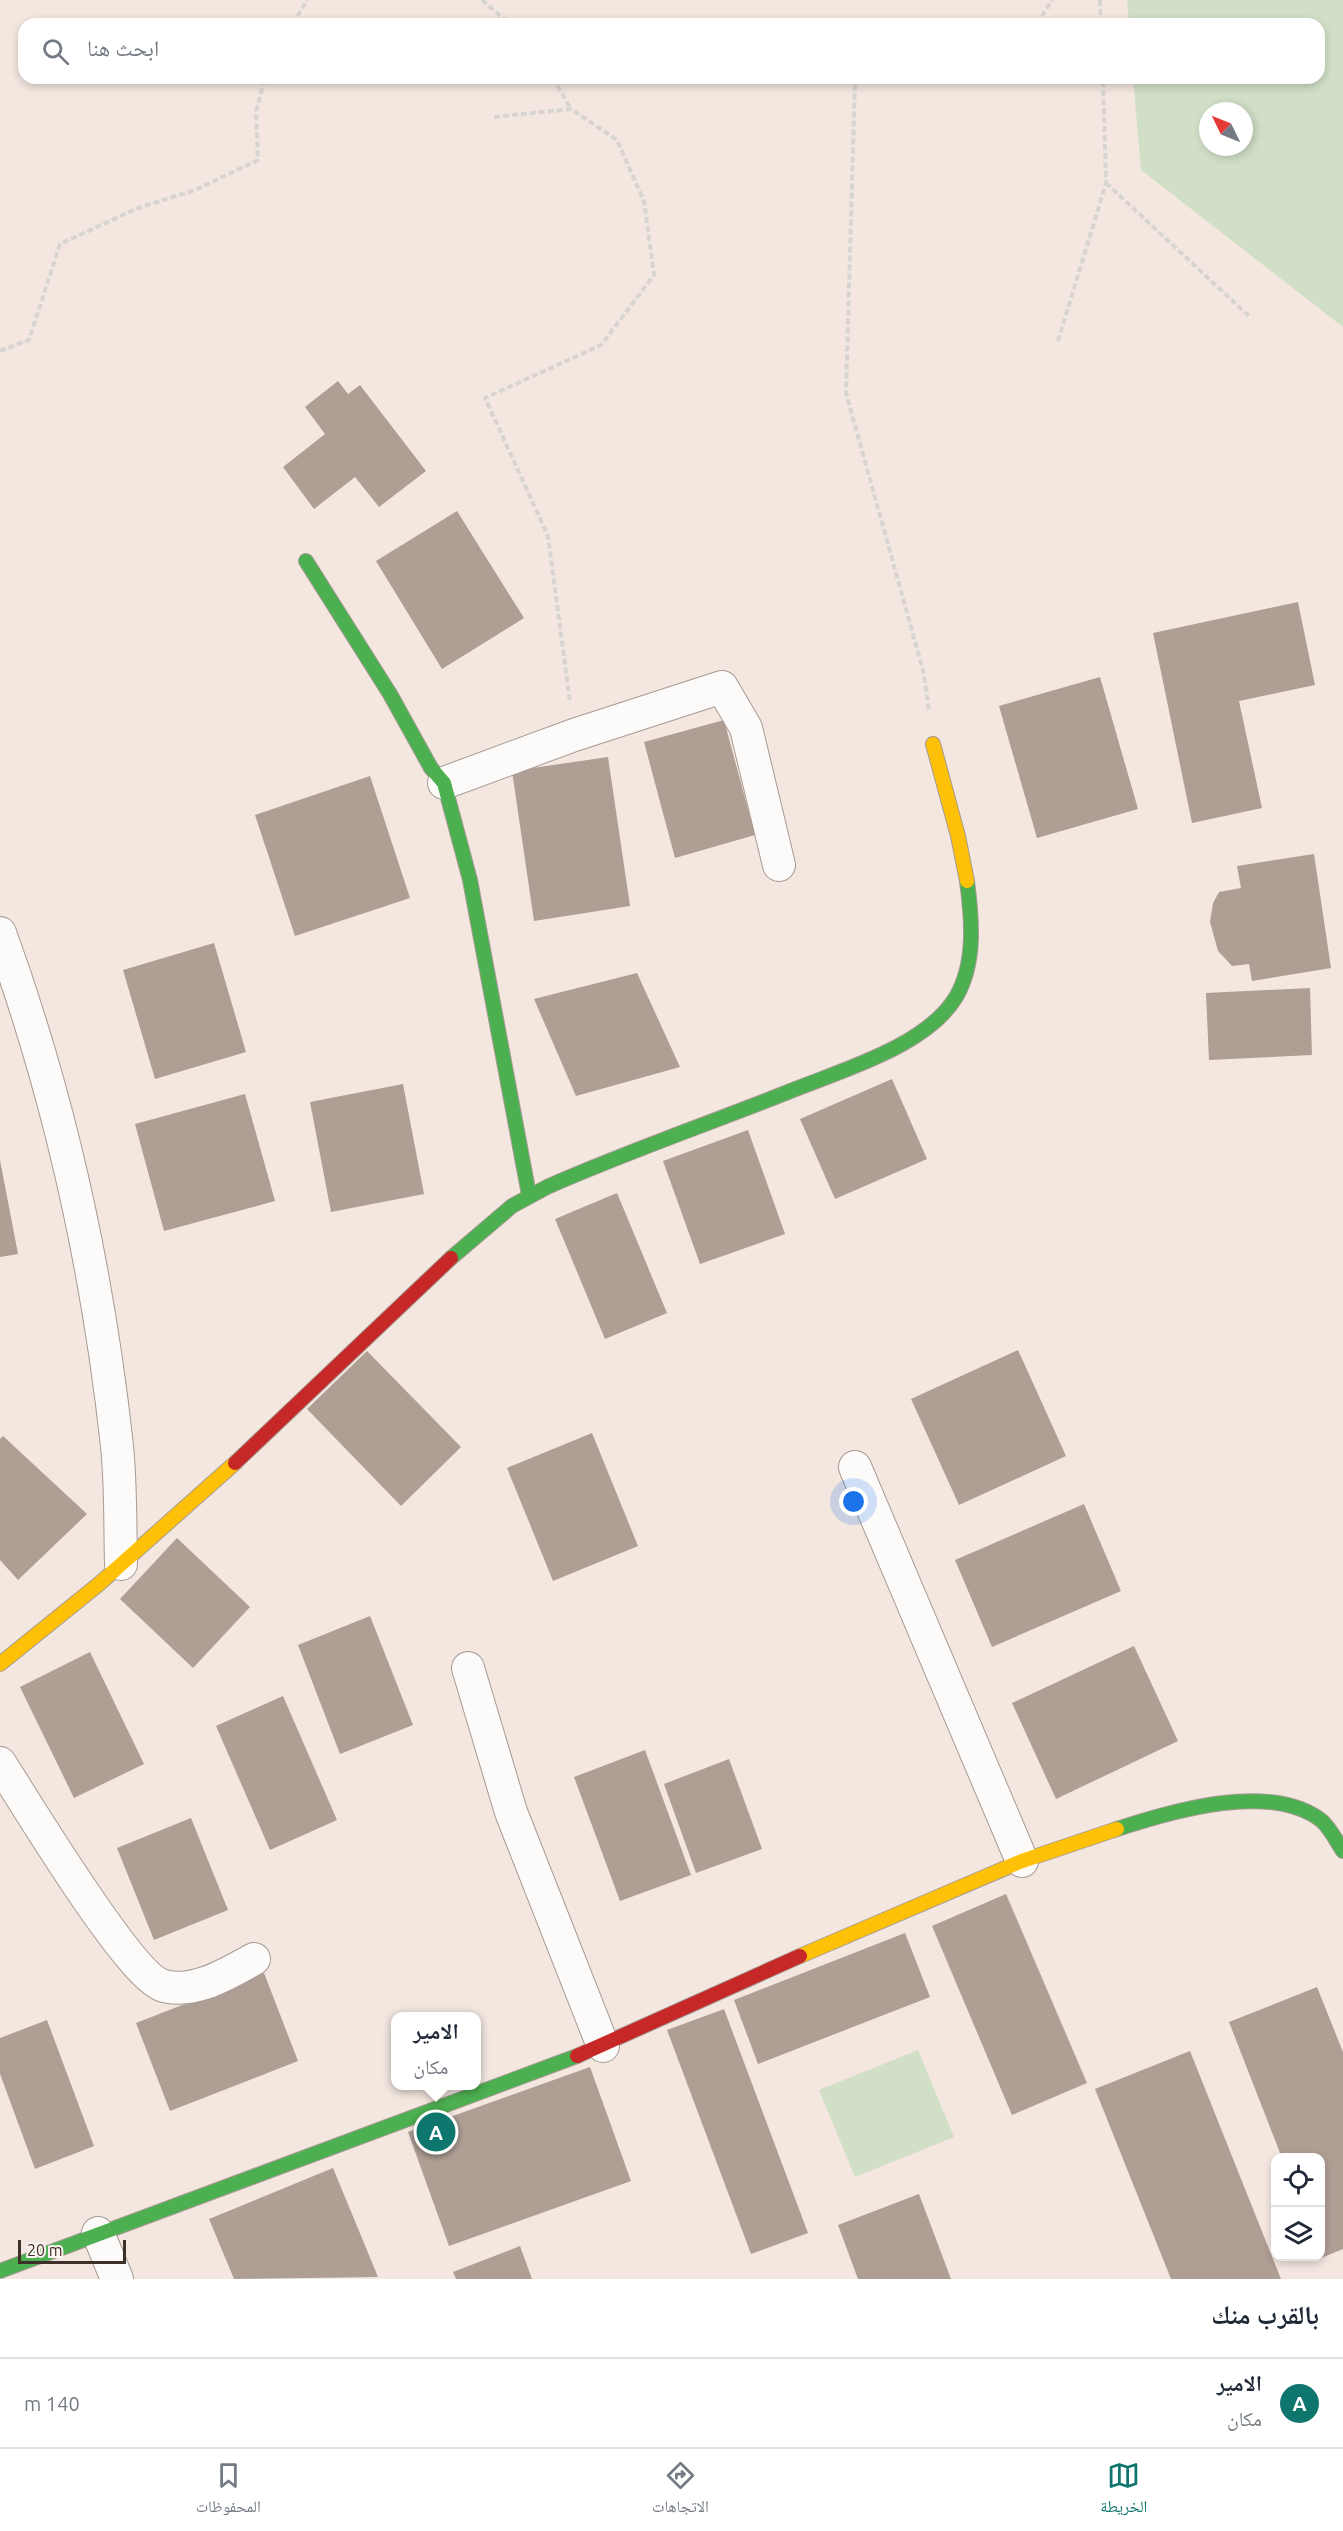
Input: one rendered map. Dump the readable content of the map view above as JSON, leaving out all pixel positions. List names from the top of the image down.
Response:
{
  "scale_bar": "20 m",
  "north": "top left",
  "page": {
    "search": "ابحث هنا",
    "popup": ["الامير", "مكان"],
    "pins": "A",
    "scale": "20 m",
    "heading": "بالقرب منك",
    "list": [
      {
        "mark": "A",
        "name": "الامير",
        "note": "مكان",
        "value": "140 m"
      }
    ],
    "nav": ["الخريطة", "الاتجاهات", "المحفوظات"]
  }
}
